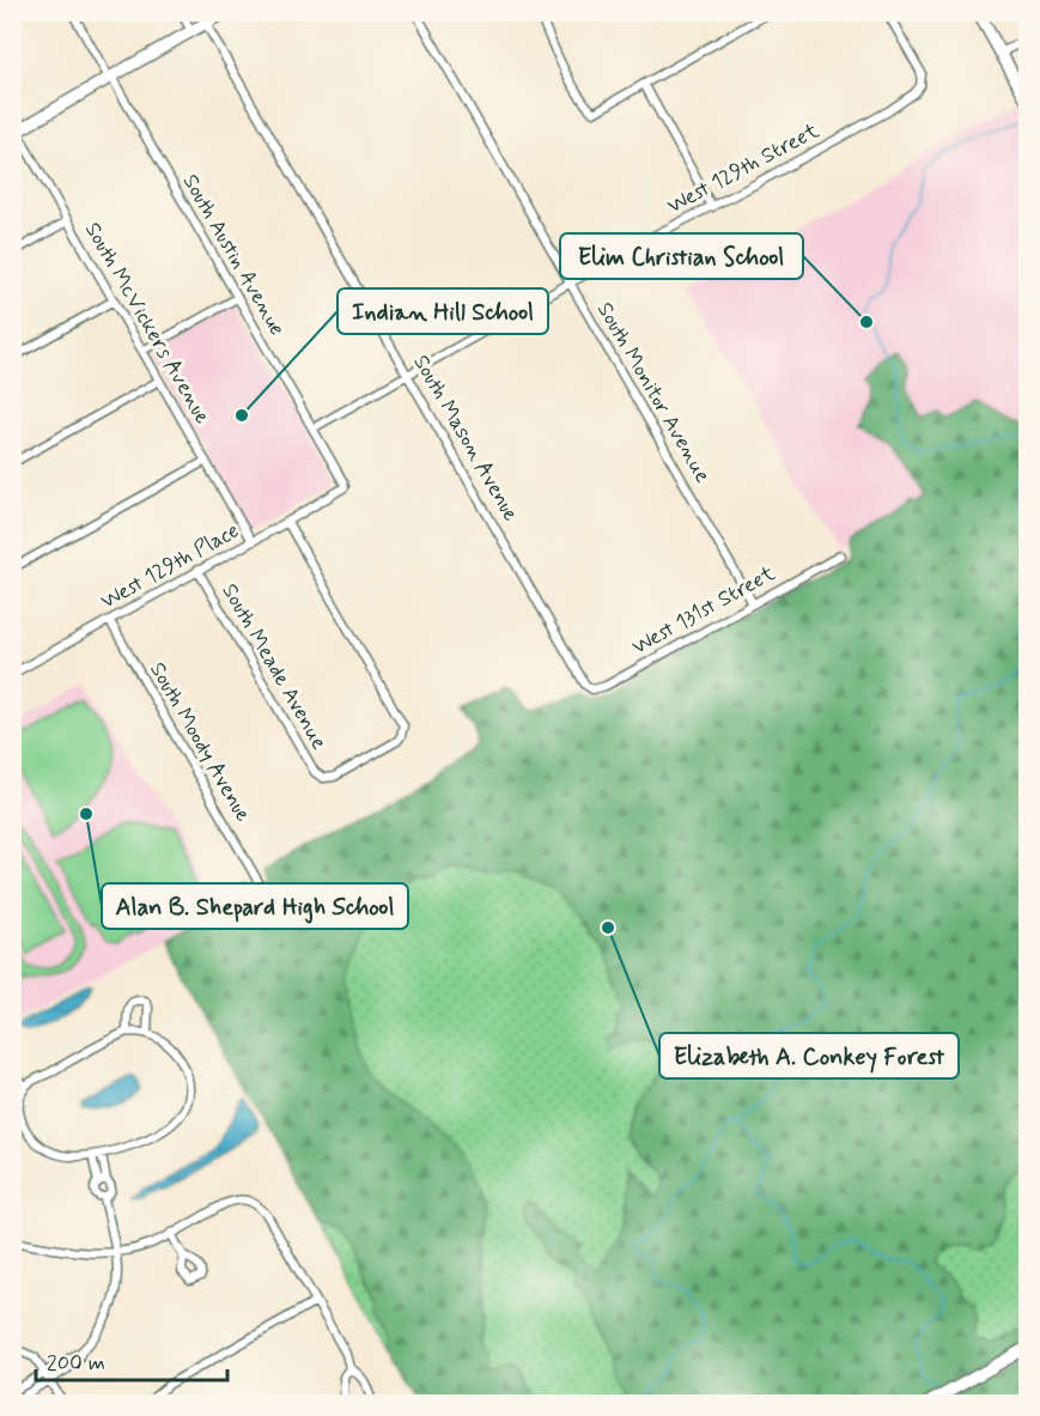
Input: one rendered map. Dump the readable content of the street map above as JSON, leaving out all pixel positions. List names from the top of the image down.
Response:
{
  "streets": {
    "street": [
      "West 129th Street",
      "South Austin Avenue",
      "South McVickers Avenue",
      "South Monitor Avenue",
      "South Mason Avenue",
      "West 129th Place",
      "West 131st Street",
      "South Meade Avenue",
      "South Moody Avenue"
    ]
  },
  "crossings": [
    ["West 129th Street", "South Austin Avenue"],
    ["West 129th Street", "South Monitor Avenue"],
    ["West 129th Street", "South Mason Avenue"],
    ["South Austin Avenue", "West 129th Place"],
    ["South McVickers Avenue", "West 129th Place"],
    ["South Monitor Avenue", "West 131st Street"],
    ["South Mason Avenue", "West 131st Street"],
    ["West 129th Place", "South Meade Avenue"],
    ["West 129th Place", "South Moody Avenue"]
  ],
  "places": [
    "Elim Christian School",
    "Indian Hill School",
    "Alan B. Shepard High School",
    "Elizabeth A. Conkey Forest"
  ],
  "scale_bar": "200 m"
}
